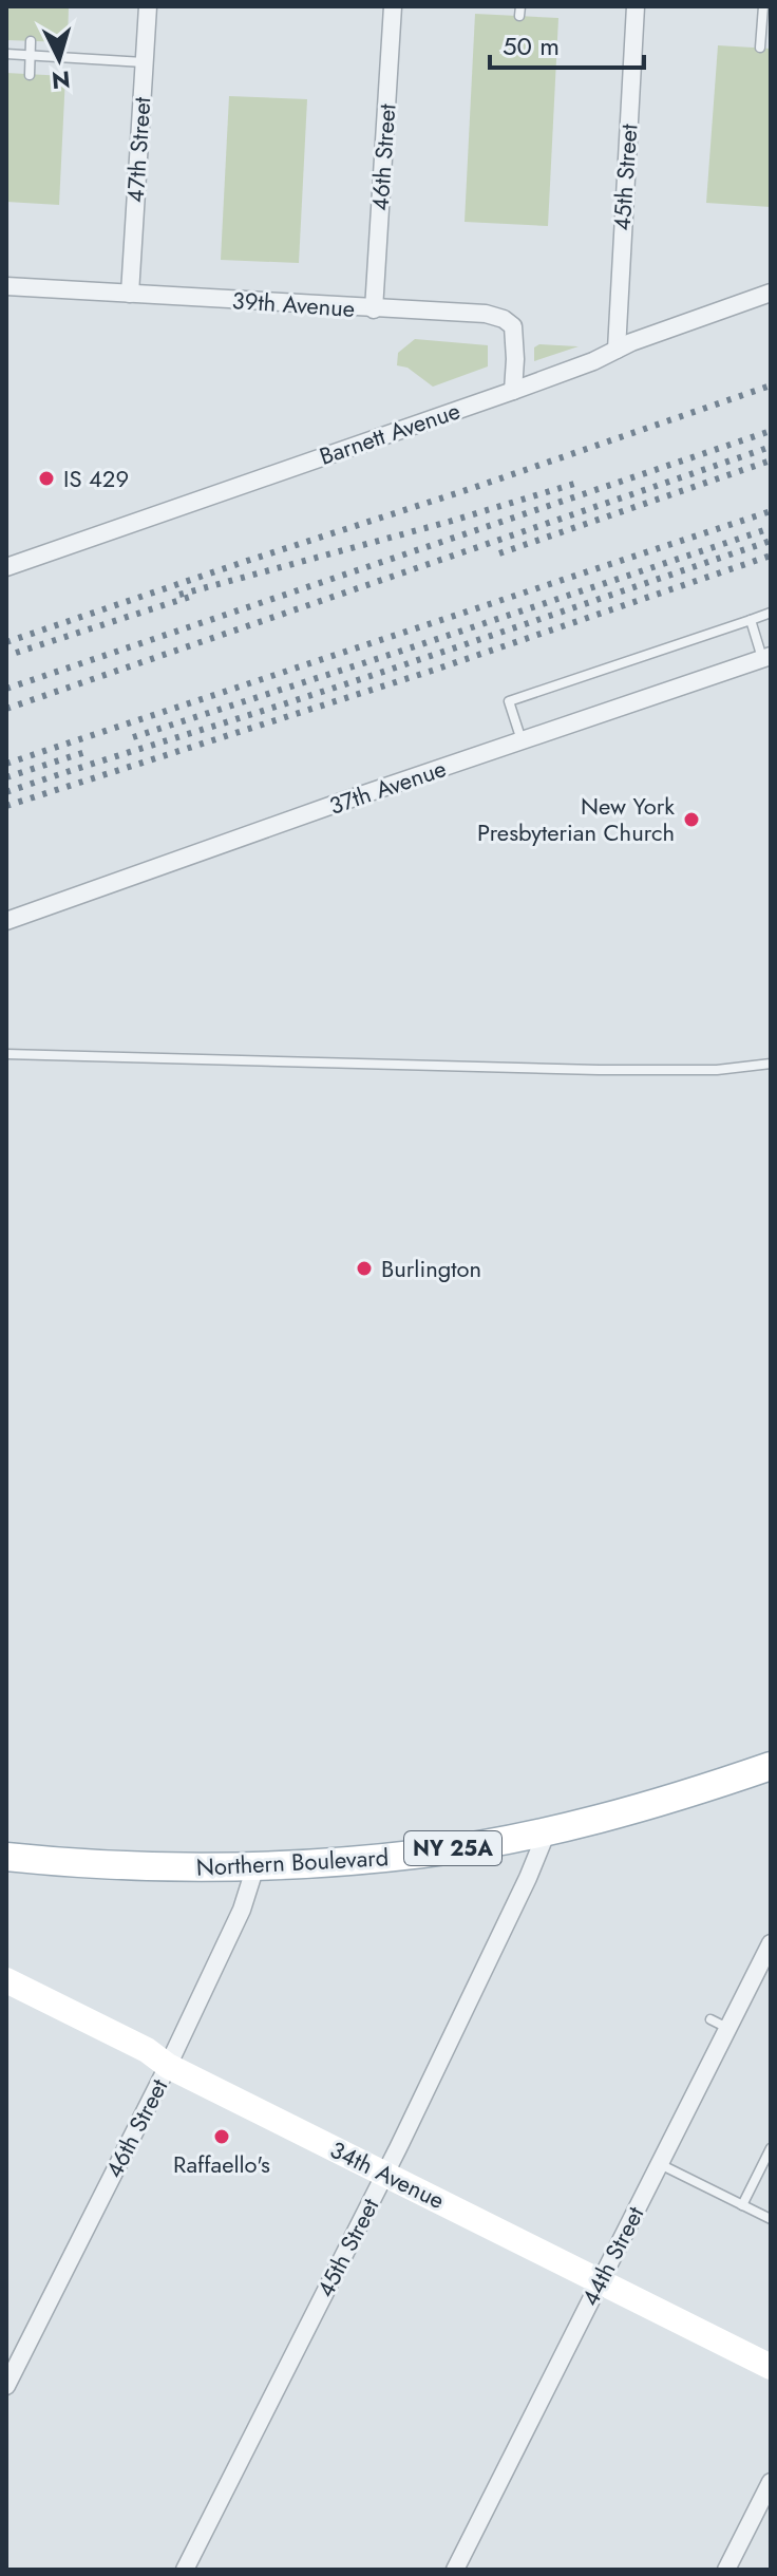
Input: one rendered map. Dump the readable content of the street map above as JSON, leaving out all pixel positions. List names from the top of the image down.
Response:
{
  "streets": {
    "main road": ["NY 25A", "Northern Boulevard"],
    "street": [
      "47th Street",
      "46th Street",
      "45th Street",
      "39th Avenue",
      "Barnett Avenue",
      "37th Avenue",
      "34th Avenue",
      "44th Street"
    ]
  },
  "crossings": [
    ["47th Street", "39th Avenue"],
    ["46th Street", "39th Avenue"],
    ["46th Street", "Northern Boulevard"],
    ["46th Street", "34th Avenue"],
    ["45th Street", "Barnett Avenue"],
    ["45th Street", "Northern Boulevard"],
    ["45th Street", "34th Avenue"],
    ["39th Avenue", "Barnett Avenue"],
    ["34th Avenue", "44th Street"]
  ],
  "places": [
    "IS 429",
    "New York Presbyterian Church",
    "Burlington",
    "Raffaello's"
  ],
  "scale_bar": "50 m",
  "north": "bottom"
}
